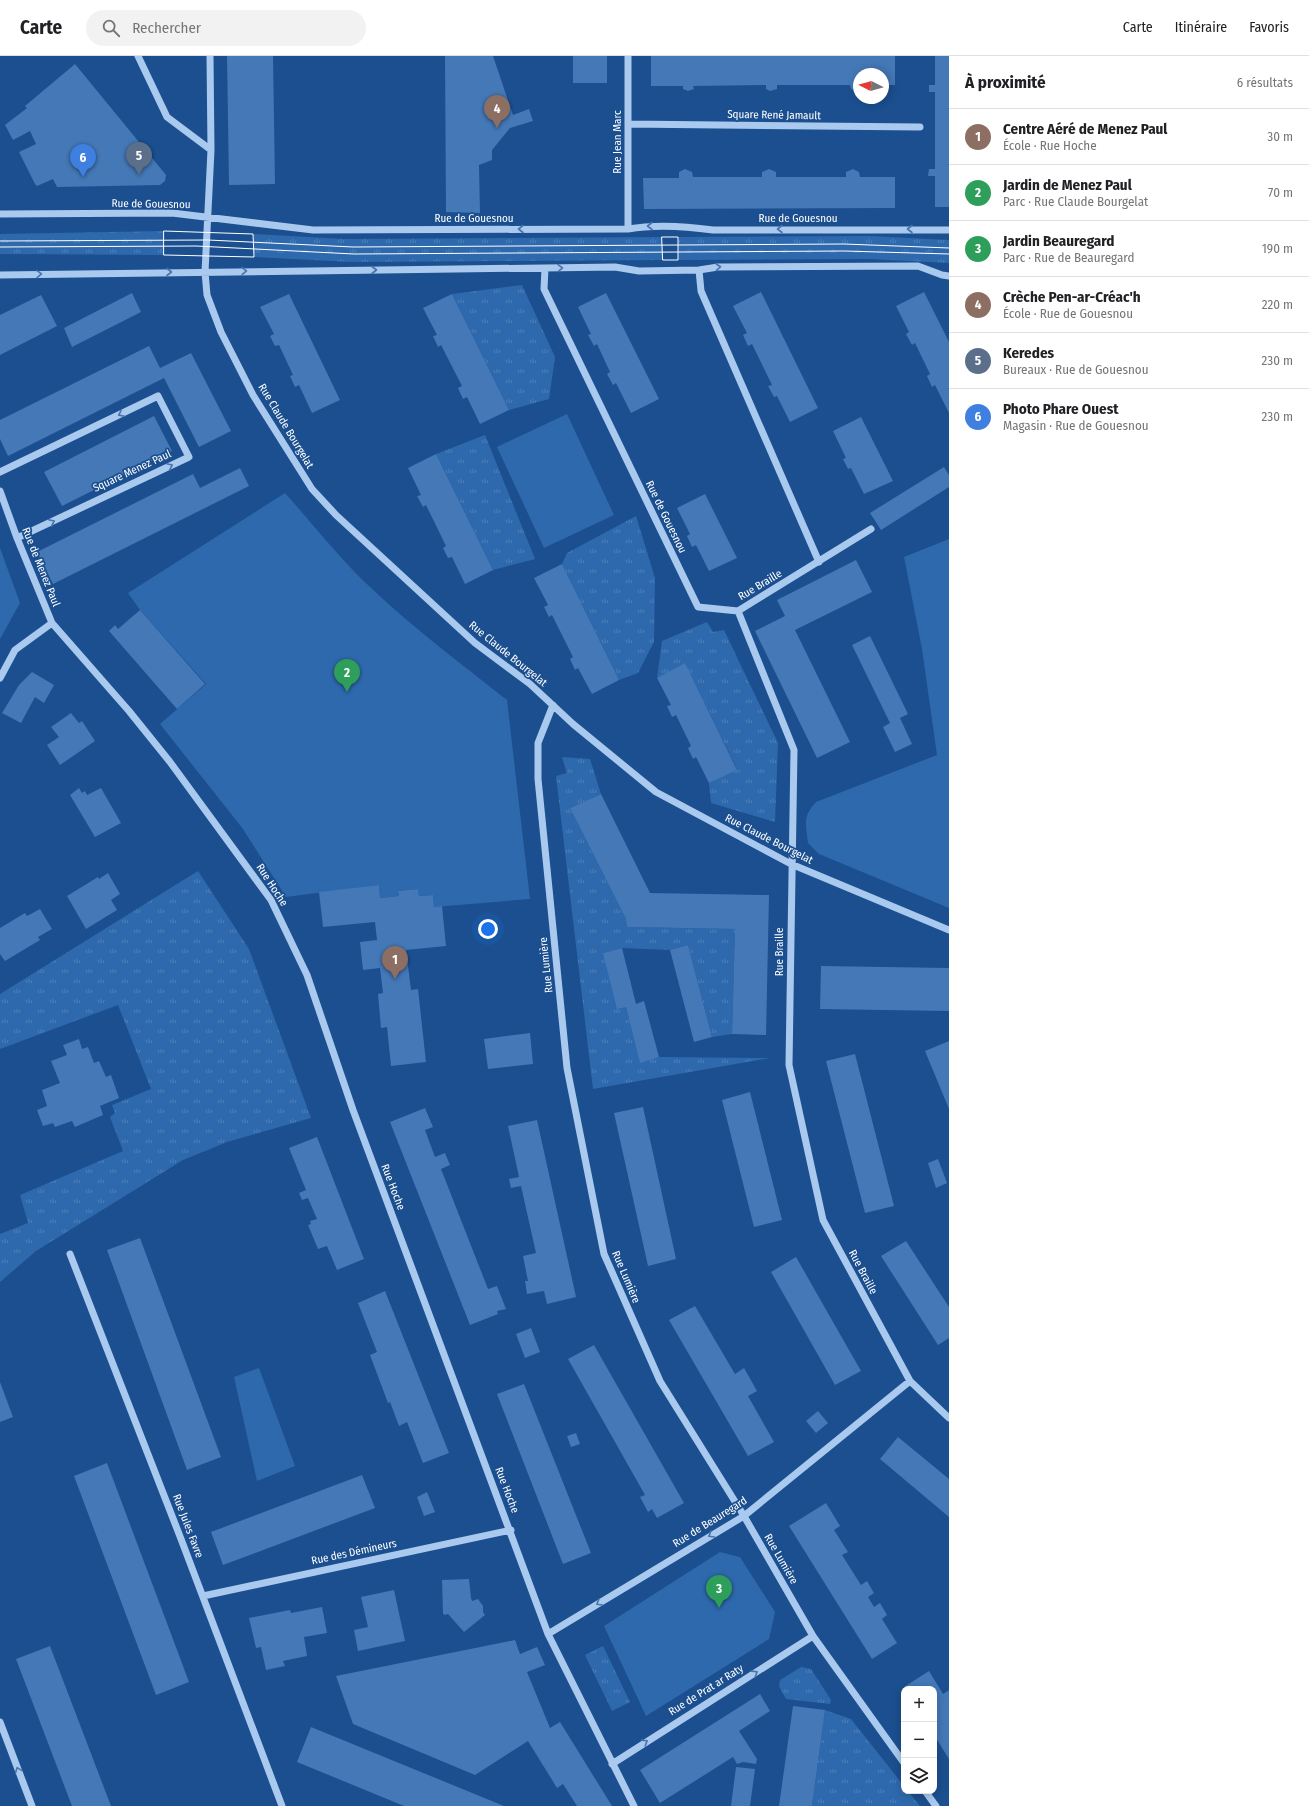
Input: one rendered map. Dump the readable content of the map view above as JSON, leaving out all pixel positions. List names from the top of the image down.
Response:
{
  "streets": {
    "street": [
      "Square René Jamault",
      "Rue Jean Marc",
      "Rue de Gouesnou",
      "Rue Claude Bourgelat",
      "Square Menez Paul",
      "Rue de Menez Paul",
      "Rue Braille",
      "Rue Hoche",
      "Rue Lumière",
      "Rue de Beauregard",
      "Rue Jules Favre",
      "Rue des Démineurs",
      "Rue de Prat ar Raty"
    ]
  },
  "crossings": [
    ["Square René Jamault", "Rue Jean Marc"],
    ["Rue Jean Marc", "Rue de Gouesnou"],
    ["Rue de Gouesnou", "Rue Claude Bourgelat"],
    ["Rue de Gouesnou", "Rue Braille"],
    ["Rue Claude Bourgelat", "Rue Braille"],
    ["Rue Claude Bourgelat", "Rue Lumière"],
    ["Square Menez Paul", "Rue de Menez Paul"],
    ["Rue de Menez Paul", "Rue Hoche"],
    ["Rue Braille", "Rue de Beauregard"],
    ["Rue Hoche", "Rue de Beauregard"],
    ["Rue Hoche", "Rue des Démineurs"],
    ["Rue Hoche", "Rue de Prat ar Raty"],
    ["Rue Lumière", "Rue de Beauregard"],
    ["Rue Lumière", "Rue de Prat ar Raty"],
    ["Rue Jules Favre", "Rue des Démineurs"]
  ],
  "one_way": ["Rue de Beauregard", "Rue de Prat ar Raty"],
  "north": "left",
  "page": {
    "header": "Carte",
    "search": "Rechercher",
    "nav": ["Carte", "Itinéraire", "Favoris"],
    "heading": ["À proximité", "6 résultats"],
    "pins": [
      "4",
      "5",
      "6",
      "2",
      "1",
      "3"
    ],
    "list": [
      {
        "mark": "1",
        "name": "Centre Aéré de Menez Paul",
        "note": "École · Rue Hoche",
        "value": "30 m"
      },
      {
        "mark": "2",
        "name": "Jardin de Menez Paul",
        "note": "Parc · Rue Claude Bourgelat",
        "value": "70 m"
      },
      {
        "mark": "3",
        "name": "Jardin Beauregard",
        "note": "Parc · Rue de Beauregard",
        "value": "190 m"
      },
      {
        "mark": "4",
        "name": "Crèche Pen-ar-Créac'h",
        "note": "École · Rue de Gouesnou",
        "value": "220 m"
      },
      {
        "mark": "5",
        "name": "Keredes",
        "note": "Bureaux · Rue de Gouesnou",
        "value": "230 m"
      },
      {
        "mark": "6",
        "name": "Photo Phare Ouest",
        "note": "Magasin · Rue de Gouesnou",
        "value": "230 m"
      }
    ],
    "map_buttons": ["+", "−"]
  }
}
